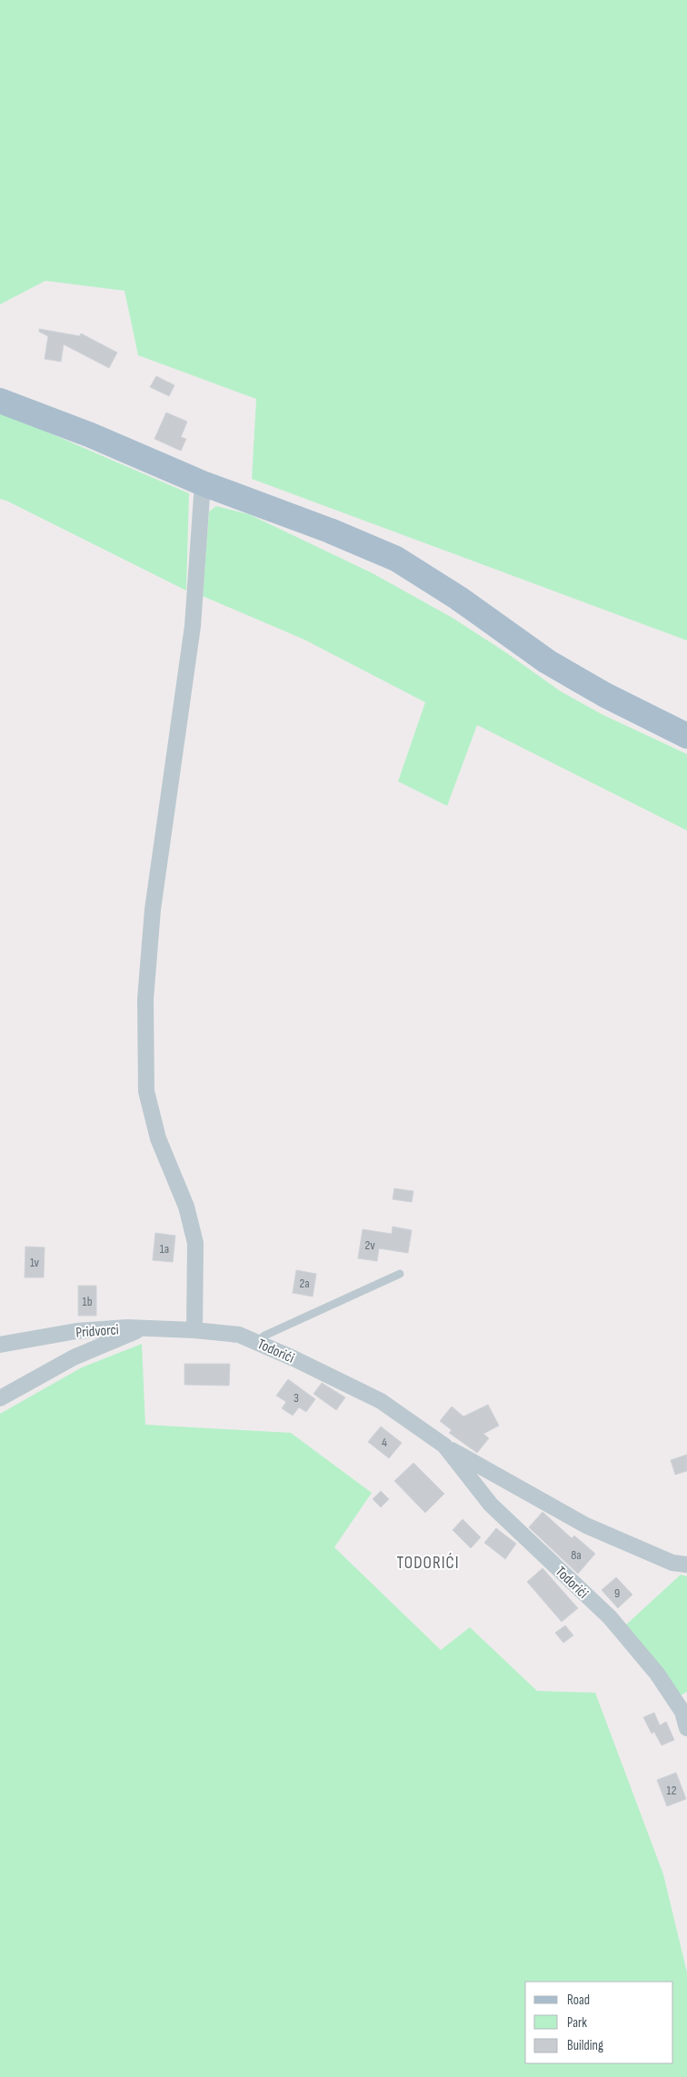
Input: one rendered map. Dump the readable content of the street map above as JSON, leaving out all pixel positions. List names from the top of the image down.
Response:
{
  "streets": {
    "street": ["Pridvorci", "Todorići"]
  },
  "crossings": [
    ["Pridvorci", "Todorići"]
  ],
  "districts": ["TODORIĆI"],
  "house_numbers": [
    "2v",
    "1a",
    "1v",
    "2a",
    "1b",
    "3",
    "4",
    "8a",
    "9",
    "12"
  ],
  "legend": ["Road", "Park", "Building"]
}
